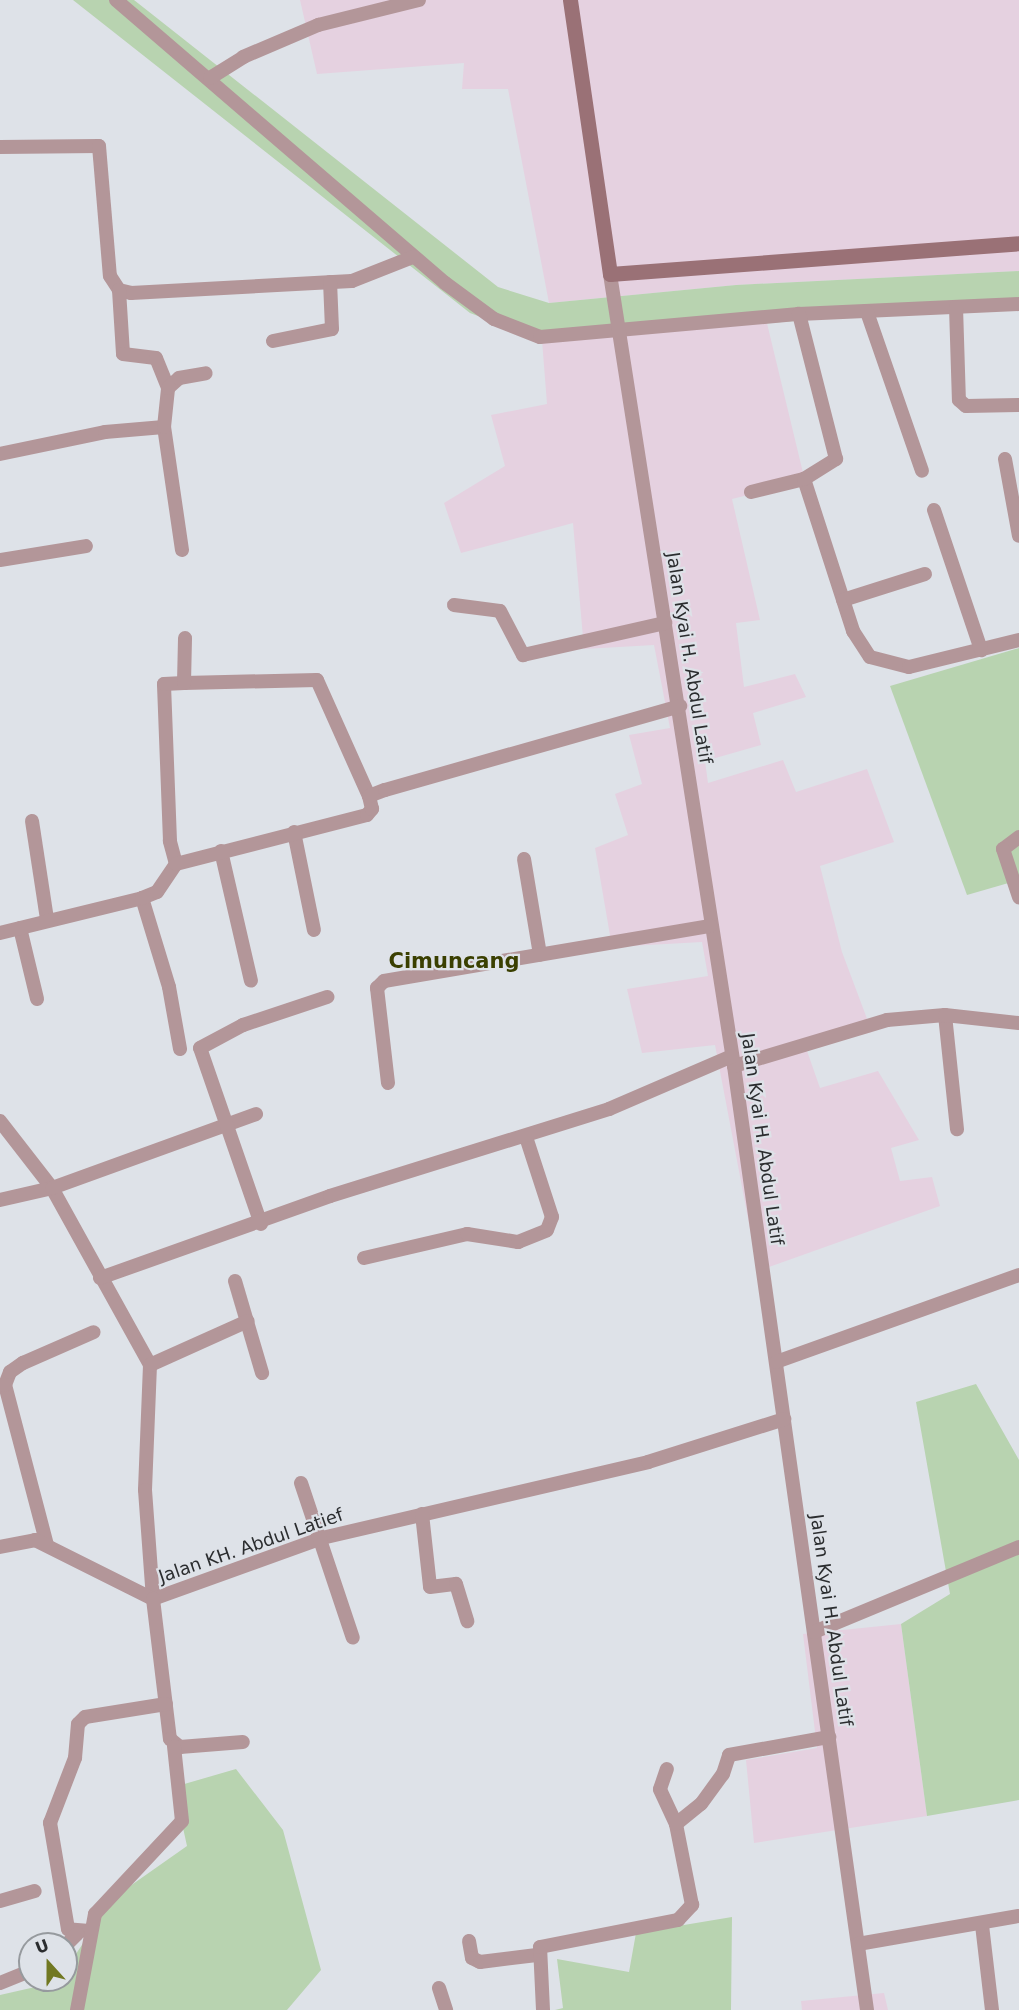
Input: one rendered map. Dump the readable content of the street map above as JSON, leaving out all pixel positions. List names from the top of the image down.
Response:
{
  "streets": {
    "street": ["Jalan Kyai H. Abdul Latif", "Jalan KH. Abdul Latief"]
  },
  "crossings": [
    ["Jalan Kyai H. Abdul Latif", "Jalan KH. Abdul Latief"]
  ],
  "districts": ["Cimuncang"],
  "north": "top"
}
